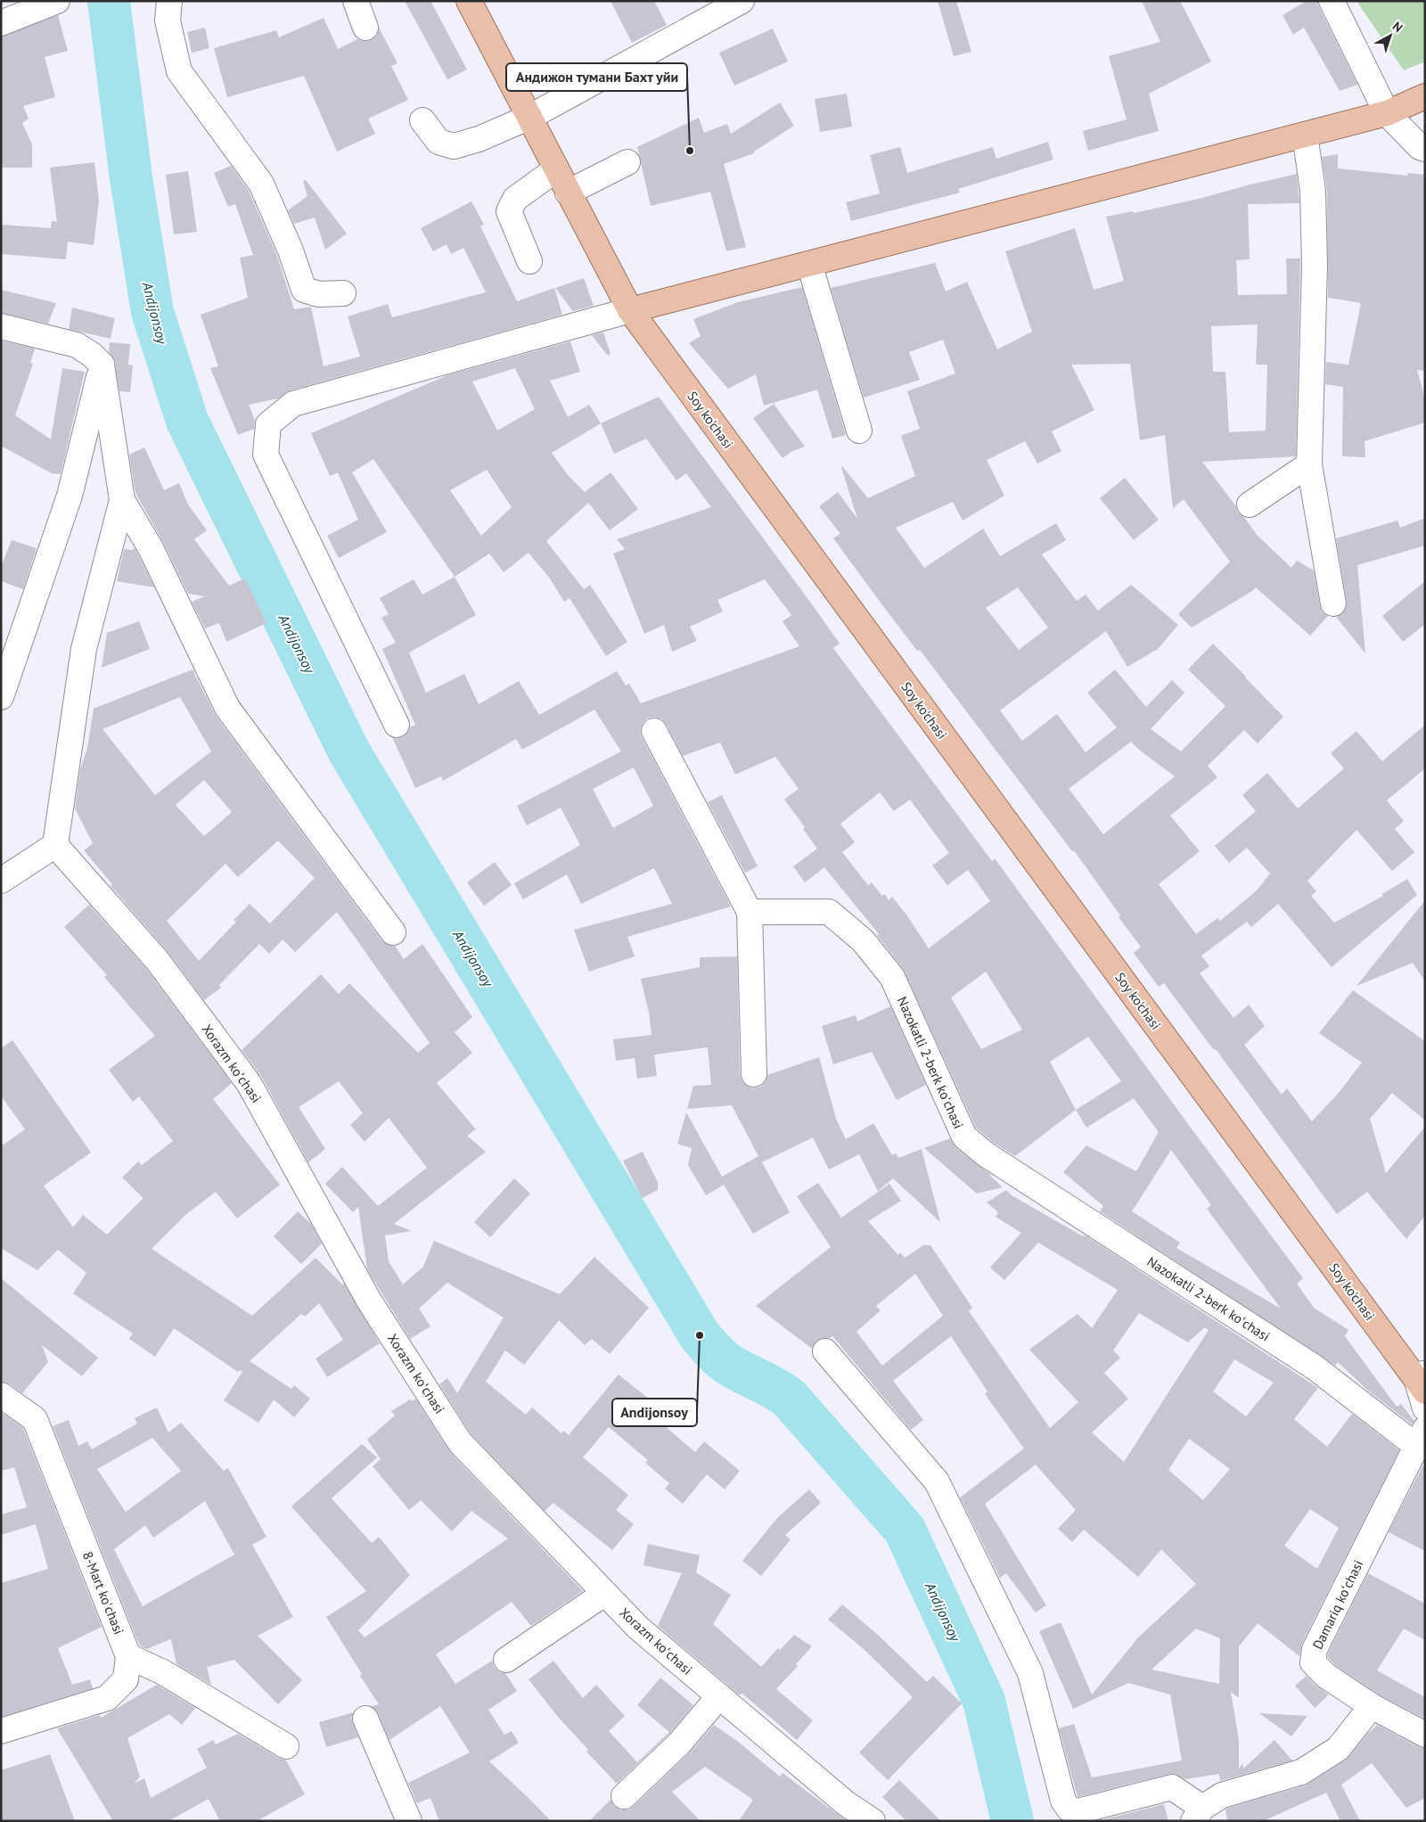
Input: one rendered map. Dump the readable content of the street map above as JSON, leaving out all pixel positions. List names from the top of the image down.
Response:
{
  "streets": {
    "main road": ["Soy ko'chasi"],
    "street": [
      "Nazokatli 2-berk koʻchasi",
      "Xorazm koʻchasi",
      "8-Mart koʻchasi",
      "Damariq koʻchasi"
    ]
  },
  "crossings": [
    ["Nazokatli 2-berk koʻchasi", "Damariq koʻchasi"]
  ],
  "water": ["Andijonsoy"],
  "places": ["Андижон тумани Бахт уйи", "Andijonsoy"],
  "north": "top right"
}
